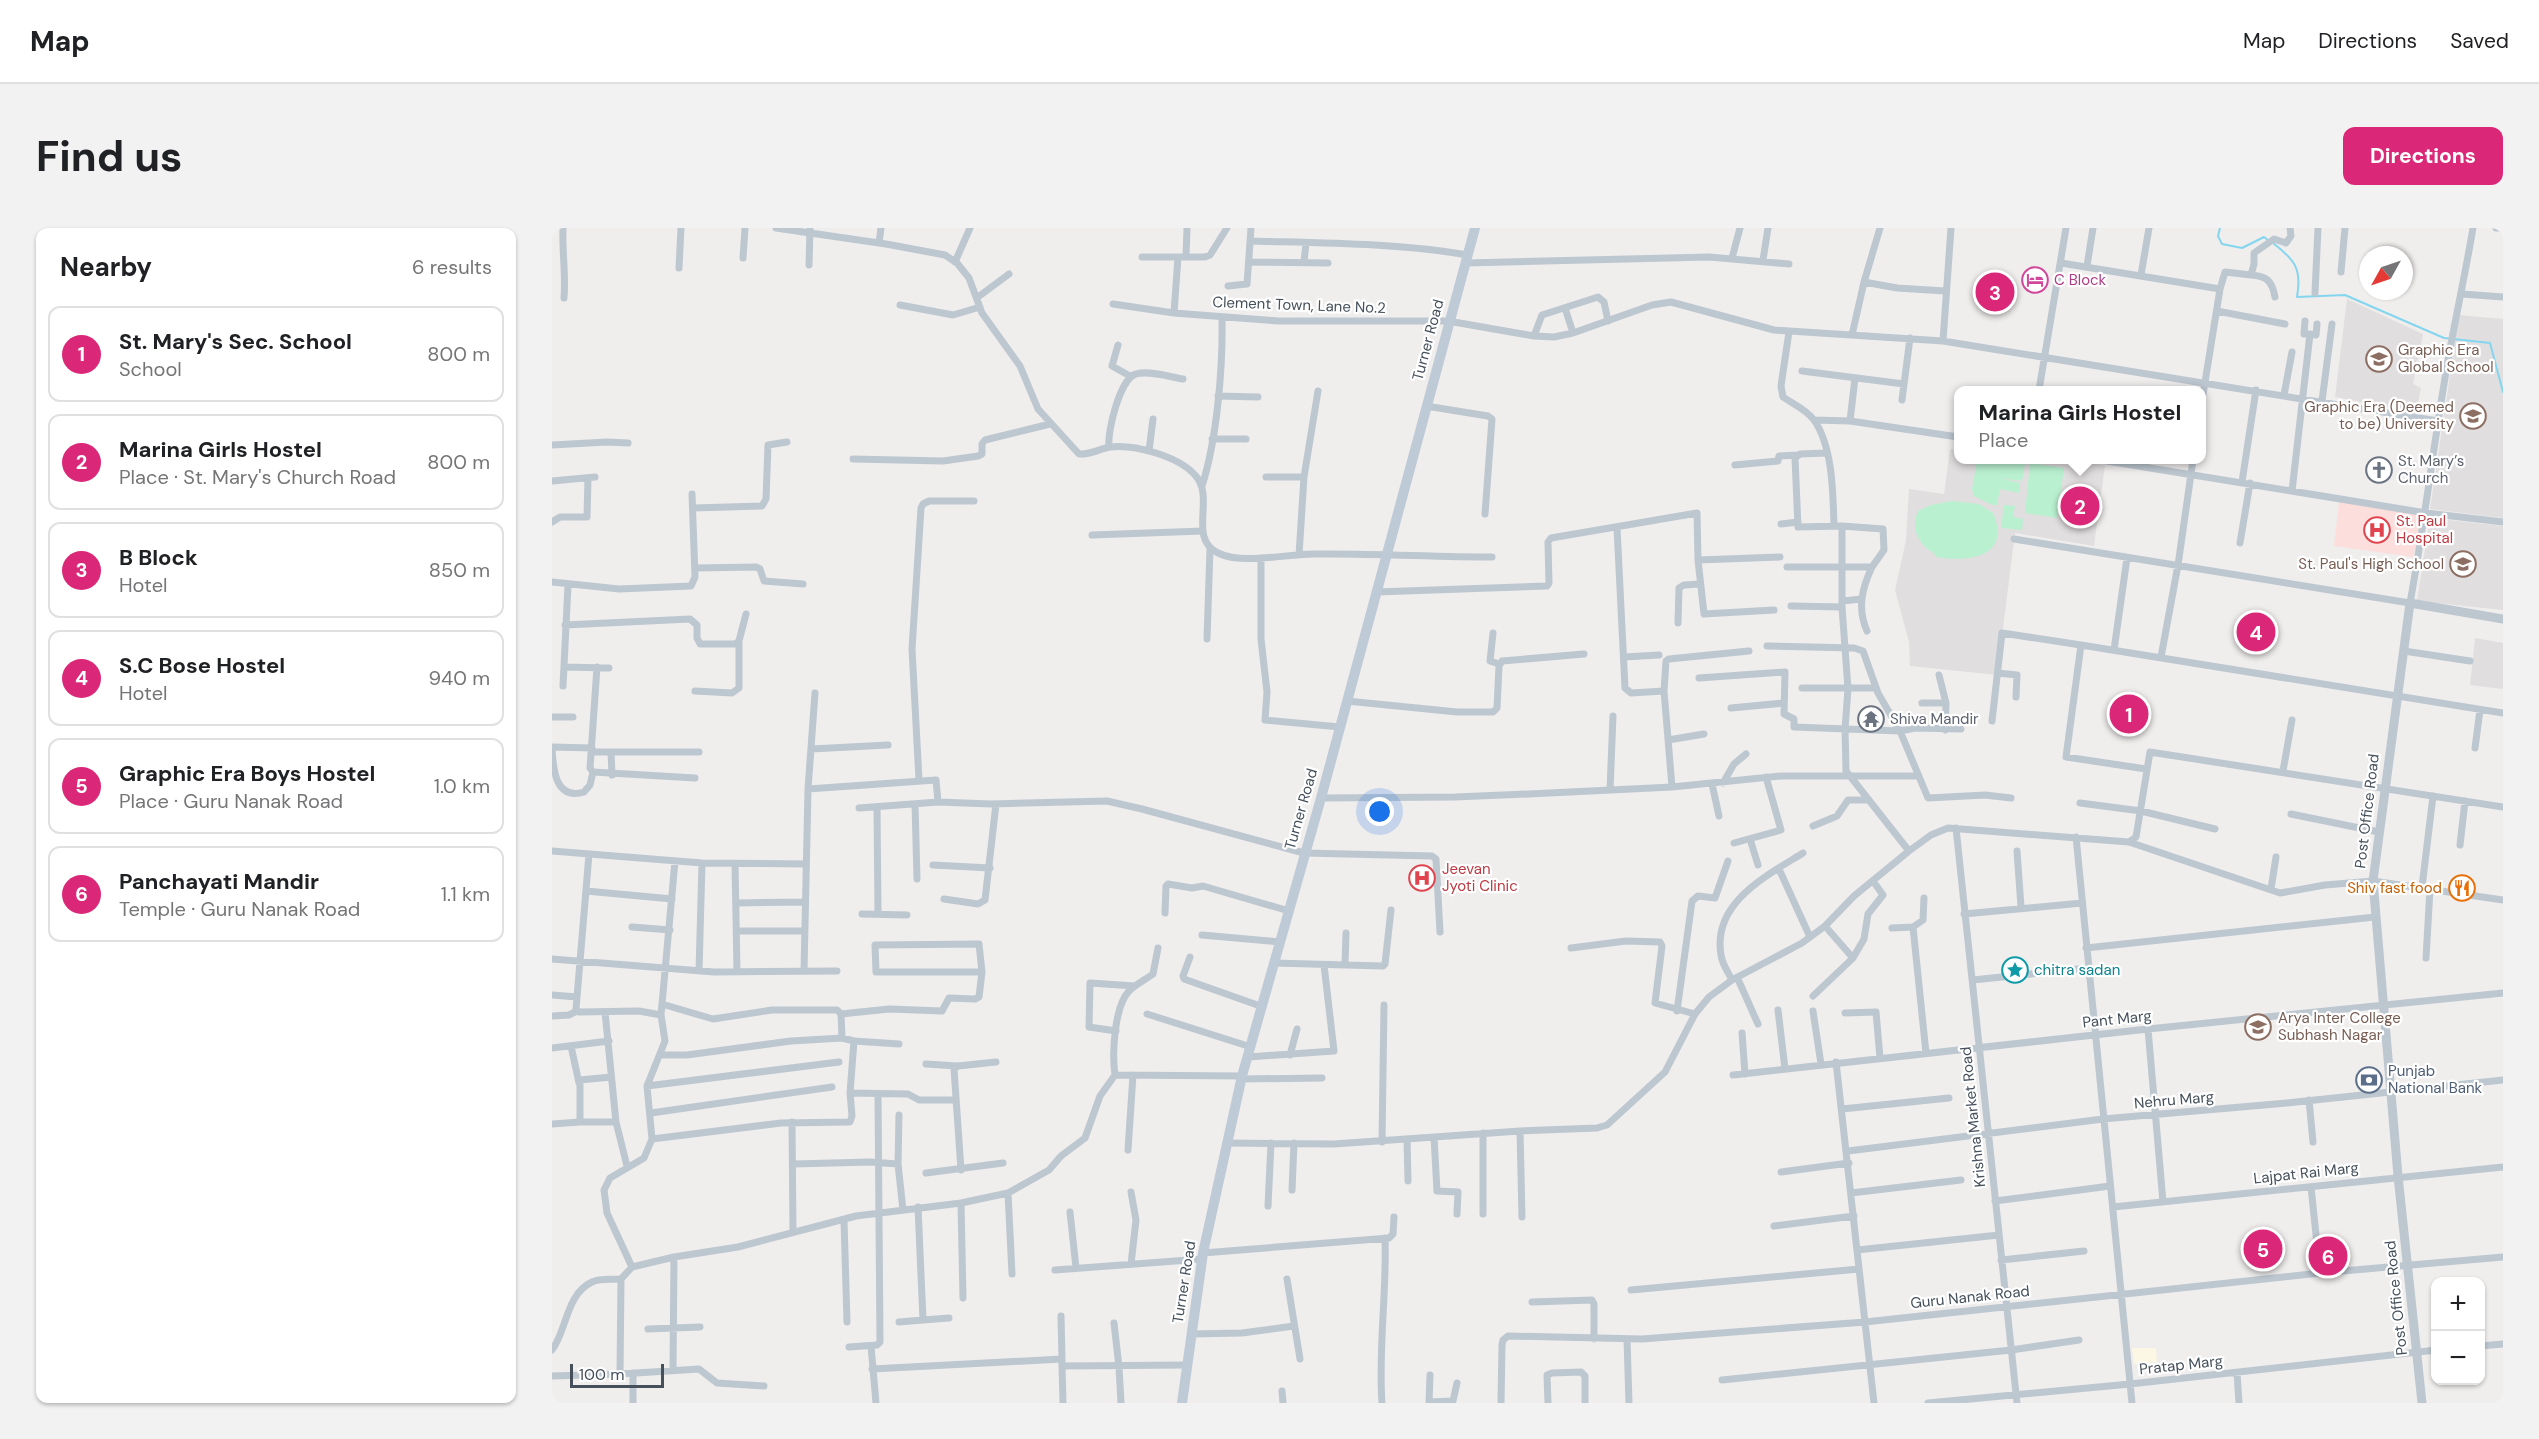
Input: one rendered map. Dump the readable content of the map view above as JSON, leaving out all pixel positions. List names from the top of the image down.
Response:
{
  "streets": {
    "main road": ["Turner Road"],
    "street": [
      "Clement Town, Lane No.2",
      "Post Office Road",
      "Pant Marg",
      "Nehru Marg",
      "Krishna Market Road",
      "Lajpat Rai Marg",
      "Guru Nanak Road",
      "Pratap Marg"
    ]
  },
  "crossings": [
    ["Clement Town, Lane No.2", "Turner Road"],
    ["Clement Town, Lane No.2", "Post Office Road"],
    ["Post Office Road", "Pant Marg"],
    ["Post Office Road", "Nehru Marg"],
    ["Post Office Road", "Lajpat Rai Marg"],
    ["Post Office Road", "Guru Nanak Road"],
    ["Post Office Road", "Pratap Marg"],
    ["Pant Marg", "Krishna Market Road"],
    ["Nehru Marg", "Krishna Market Road"],
    ["Krishna Market Road", "Guru Nanak Road"],
    ["Krishna Market Road", "Pratap Marg"]
  ],
  "places": {
    "hotel": ["C Block"],
    "school or university": [
      "Graphic Era Global School",
      "Graphic Era (Deemed to be) University",
      "St. Paul's High School",
      "Arya Inter College Subhash Nagar"
    ],
    "church": ["St. Mary’s Church"],
    "hospital": ["St. Paul Hospital", "Jeevan Jyoti Clinic"],
    "temple": ["Shiva Mandir"],
    "restaurant": ["Shiv fast food"],
    "place": ["chitra sadan"],
    "bank": ["Punjab National Bank"]
  },
  "scale_bar": "100 m",
  "north": "bottom left",
  "page": {
    "header": "Map",
    "nav": ["Map", "Directions", "Saved"],
    "buttons": "Directions",
    "title": "Find us",
    "heading": ["Nearby", "6 results"],
    "pins": [
      "3",
      "2",
      "4",
      "1",
      "5",
      "6"
    ],
    "list": [
      {
        "mark": "1",
        "name": "St. Mary's Sec. School",
        "note": "School",
        "value": "800 m"
      },
      {
        "mark": "2",
        "name": "Marina Girls Hostel",
        "note": "Place · St. Mary's Church Road",
        "value": "800 m"
      },
      {
        "mark": "3",
        "name": "B Block",
        "note": "Hotel",
        "value": "850 m"
      },
      {
        "mark": "4",
        "name": "S.C Bose Hostel",
        "note": "Hotel",
        "value": "940 m"
      },
      {
        "mark": "5",
        "name": "Graphic Era Boys Hostel",
        "note": "Place · Guru Nanak Road",
        "value": "1.0 km"
      },
      {
        "mark": "6",
        "name": "Panchayati Mandir",
        "note": "Temple · Guru Nanak Road",
        "value": "1.1 km"
      }
    ],
    "popup": ["Marina Girls Hostel", "Place"],
    "map_buttons": ["+", "−"],
    "scale": "100 m"
  }
}
